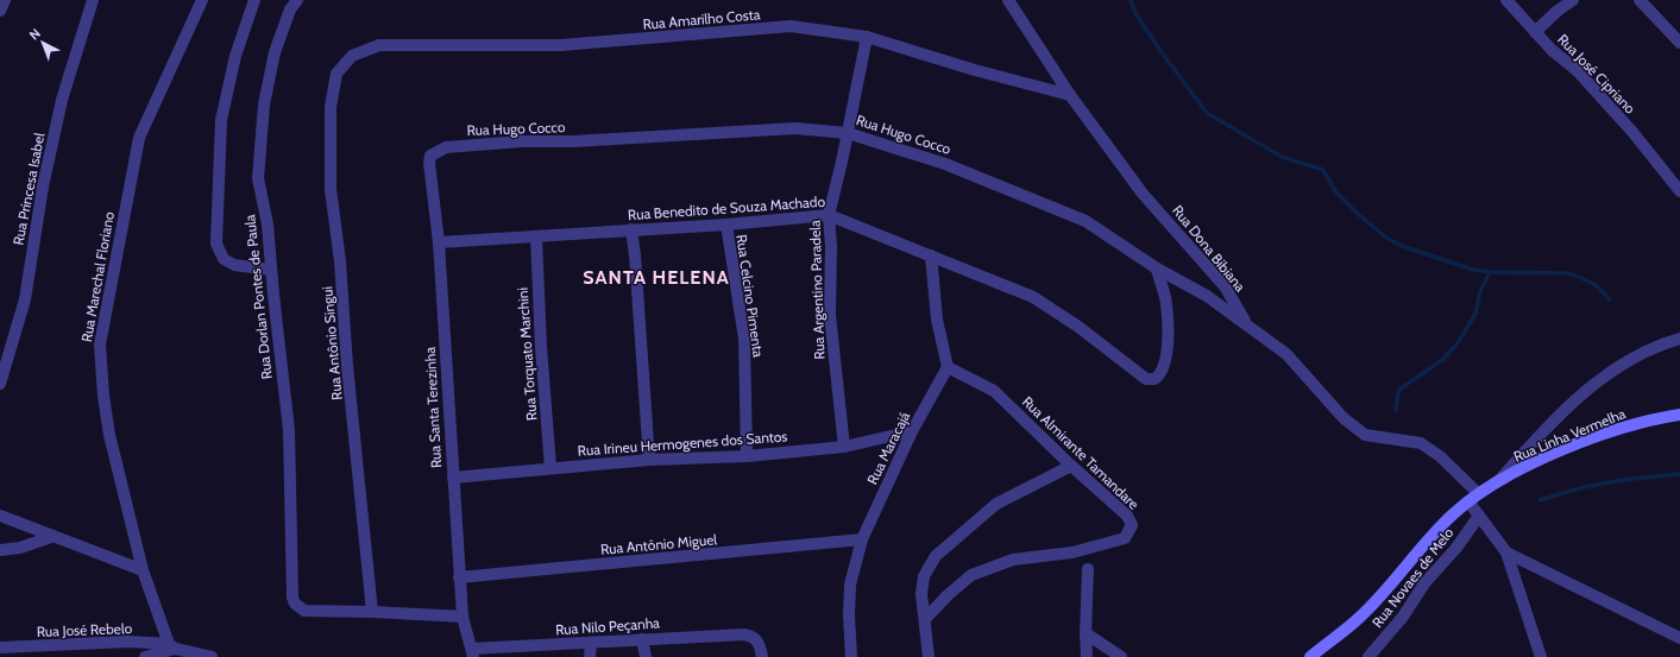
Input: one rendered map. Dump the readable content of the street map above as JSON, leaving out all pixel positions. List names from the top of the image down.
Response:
{
  "streets": {
    "street": [
      "Rua Amarilho Costa",
      "Rua José Cipriano",
      "Rua Hugo Cocco",
      "Rua Princesa Isabel",
      "Rua Benedito de Souza Machado",
      "Rua Dona Bibiana",
      "Rua Marechal Floriano",
      "Rua Argentino Paradela",
      "Rua Celcino Pimenta",
      "Rua Dorlan Pontes de Paula",
      "Rua Antônio Singui",
      "Rua Torquato Marchini",
      "Rua Santa Terezinha",
      "Rua Linha Vermelha",
      "Rua Irineu Hermogenes dos Santos",
      "Rua Maracajá",
      "Rua Almirante Tamandare",
      "Rua Antônio Miguel",
      "Rua Novaes de Melo",
      "Rua Nilo Peçanha",
      "Rua José Rebelo"
    ]
  },
  "crossings": [
    ["Rua Amarilho Costa", "Rua Dona Bibiana"],
    ["Rua Amarilho Costa", "Rua Argentino Paradela"],
    ["Rua Amarilho Costa", "Rua Antônio Singui"],
    ["Rua Hugo Cocco", "Rua Benedito de Souza Machado"],
    ["Rua Hugo Cocco", "Rua Dona Bibiana"],
    ["Rua Hugo Cocco", "Rua Argentino Paradela"],
    ["Rua Hugo Cocco", "Rua Santa Terezinha"],
    ["Rua Benedito de Souza Machado", "Rua Argentino Paradela"],
    ["Rua Benedito de Souza Machado", "Rua Celcino Pimenta"],
    ["Rua Benedito de Souza Machado", "Rua Torquato Marchini"],
    ["Rua Benedito de Souza Machado", "Rua Santa Terezinha"],
    ["Rua Dona Bibiana", "Rua Linha Vermelha"],
    ["Rua Marechal Floriano", "Rua José Rebelo"],
    ["Rua Argentino Paradela", "Rua Irineu Hermogenes dos Santos"],
    ["Rua Celcino Pimenta", "Rua Irineu Hermogenes dos Santos"],
    ["Rua Dorlan Pontes de Paula", "Rua Antônio Singui"],
    ["Rua Torquato Marchini", "Rua Irineu Hermogenes dos Santos"],
    ["Rua Santa Terezinha", "Rua Irineu Hermogenes dos Santos"],
    ["Rua Santa Terezinha", "Rua Antônio Miguel"],
    ["Rua Santa Terezinha", "Rua Nilo Peçanha"],
    ["Rua Irineu Hermogenes dos Santos", "Rua Maracajá"],
    ["Rua Maracajá", "Rua Almirante Tamandare"],
    ["Rua Maracajá", "Rua Antônio Miguel"]
  ],
  "districts": ["SANTA HELENA"],
  "north": "top left"
}
